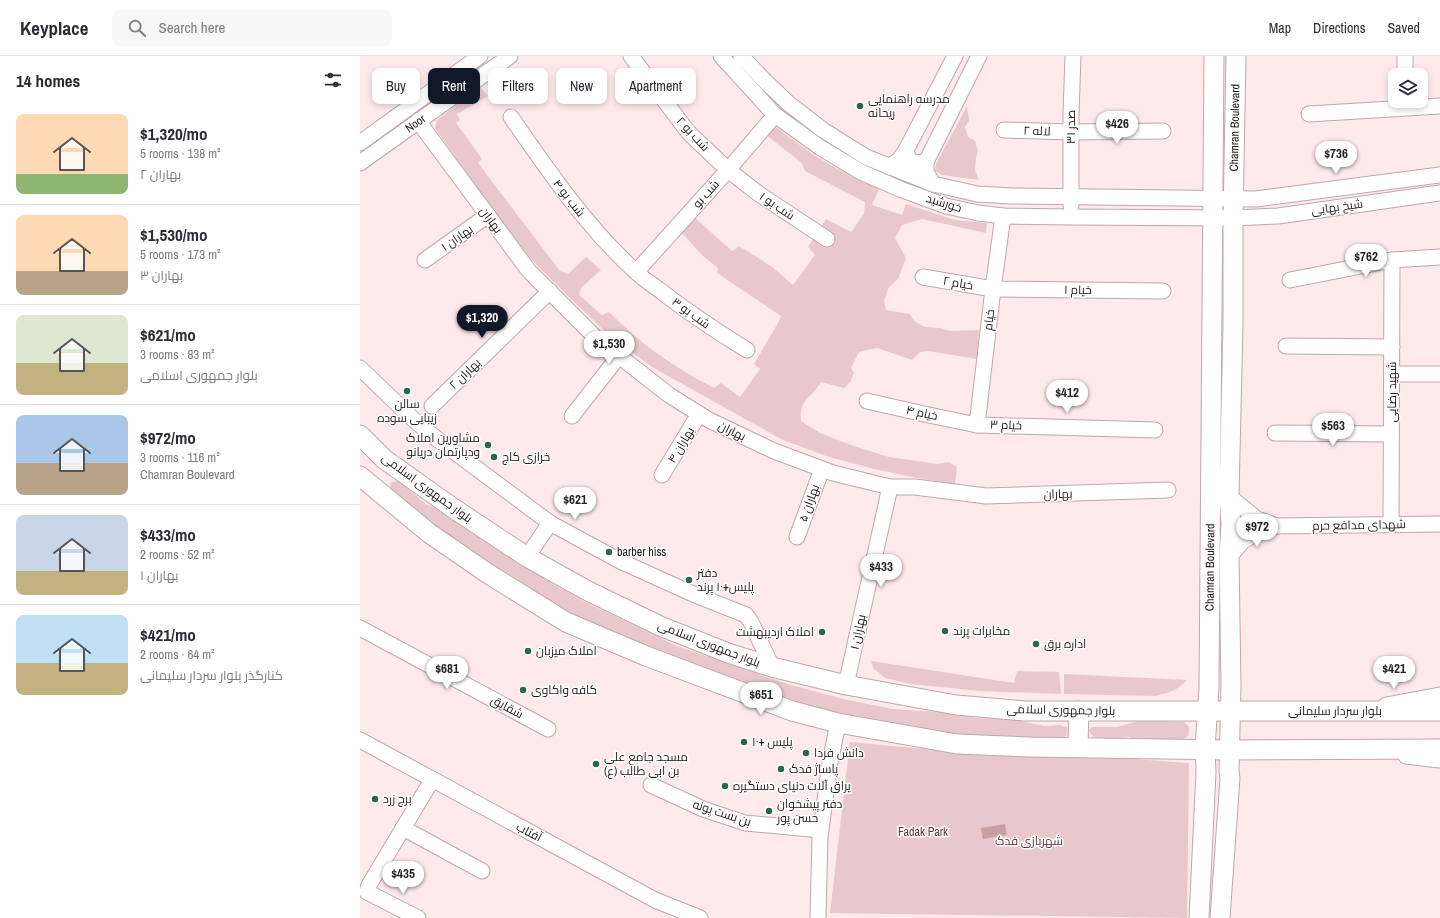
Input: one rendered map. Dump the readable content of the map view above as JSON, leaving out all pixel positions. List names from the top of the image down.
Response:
{
  "streets": {
    "main road": ["Chamran Boulevard", "بلوار جمهوری اسلامی", "بلوار سردار سلیمانی"],
    "street": [
      "Noor",
      "صدر ۳۱",
      "لاله ۲",
      "شب بو ۲",
      "شب بو",
      "شب بو ۴",
      "خورشید",
      "شب بو ۱",
      "شیخ بهایی",
      "بهاران",
      "بهاران ۱",
      "خیام ۲",
      "خیام ۱",
      "شب بو ۳",
      "خیام",
      "بهاران ۲",
      "شهید رضایی",
      "خیام ۴",
      "خیام ۳",
      "بهاران ۴",
      "بهاران ۵",
      "شهدای مدافع حرم",
      "شقایق",
      "بن بست پونه",
      "آفتاب"
    ]
  },
  "crossings": [
    ["Noor", "بهاران"],
    ["صدر ۳۱", "لاله ۲"],
    ["صدر ۳۱", "خورشید"],
    ["Chamran Boulevard", "خورشید"],
    ["Chamran Boulevard", "شیخ بهایی"],
    ["Chamran Boulevard", "بلوار جمهوری اسلامی"],
    ["Chamran Boulevard", "بلوار سردار سلیمانی"],
    ["شب بو ۲", "شب بو"],
    ["شب بو ۲", "شب بو ۱"],
    ["شب بو", "شب بو ۴"],
    ["شب بو", "خورشید"],
    ["شب بو", "شب بو ۱"],
    ["شب بو", "شب بو ۳"],
    ["شب بو ۴", "شب بو ۳"],
    ["خورشید", "شیخ بهایی"],
    ["خورشید", "خیام"],
    ["بهاران", "بهاران ۱"],
    ["بهاران", "بهاران ۲"],
    ["بهاران", "بهاران ۴"],
    ["بهاران", "بهاران ۵"],
    ["بهاران ۱", "بلوار جمهوری اسلامی"],
    ["خیام ۲", "خیام ۱"],
    ["خیام ۲", "خیام"],
    ["خیام ۱", "خیام"],
    ["خیام", "خیام ۴"],
    ["خیام", "خیام ۳"],
    ["شهید رضایی", "شهدای مدافع حرم"],
    ["خیام ۴", "خیام ۳"],
    ["بلوار جمهوری اسلامی", "بلوار سردار سلیمانی"]
  ],
  "parks": ["Fadak Park", "شهربازی فدک"],
  "places": [
    "مدرسه راهنمایی ریحانه",
    "سالن زیبایی سوده",
    "مشاورین املاک ودپارتمان دریانو",
    "خرازی کاج",
    "barber hiss",
    "دفتر پلیس+۱۰ پرند",
    "مخابرات پرند",
    "املاک اردیبهشت",
    "اداره برق",
    "املاک میزبان",
    "کافه واکاوی",
    "پلیس +۱۰",
    "دانش فردا",
    "مسجد جامع علی بن ابی طالب (ع)",
    "پاساژ فدک",
    "یراق آلات دنیای دستگیره",
    "برج زرد",
    "دفتر پیشخوان حسن پور"
  ],
  "page": {
    "header": "Keyplace",
    "search": "Search here",
    "nav": ["Map", "Directions", "Saved"],
    "heading": "14 homes",
    "chip": [
      "Buy",
      "Rent",
      "Filters",
      "New",
      "Apartment"
    ],
    "list": [
      {
        "name": "$1,320/mo",
        "note": "5 rooms · 138 m² · بهاران ۲"
      },
      {
        "name": "$1,530/mo",
        "note": "5 rooms · 173 m² · بهاران ۳"
      },
      {
        "name": "$621/mo",
        "note": "3 rooms · 83 m² · بلوار جمهوری اسلامی"
      },
      {
        "name": "$972/mo",
        "note": "3 rooms · 116 m² · Chamran Boulevard"
      },
      {
        "name": "$433/mo",
        "note": "2 rooms · 52 m² · بهاران ۱"
      },
      {
        "name": "$421/mo",
        "note": "2 rooms · 64 m² · کنارگذر بلوار سردار سلیمانی"
      }
    ],
    "price": [
      "$426",
      "$736",
      "$762",
      "$1,320",
      "$1,530",
      "$412",
      "$563",
      "$621",
      "$972",
      "$433",
      "$681",
      "$421",
      "$651",
      "$435"
    ]
  }
}
